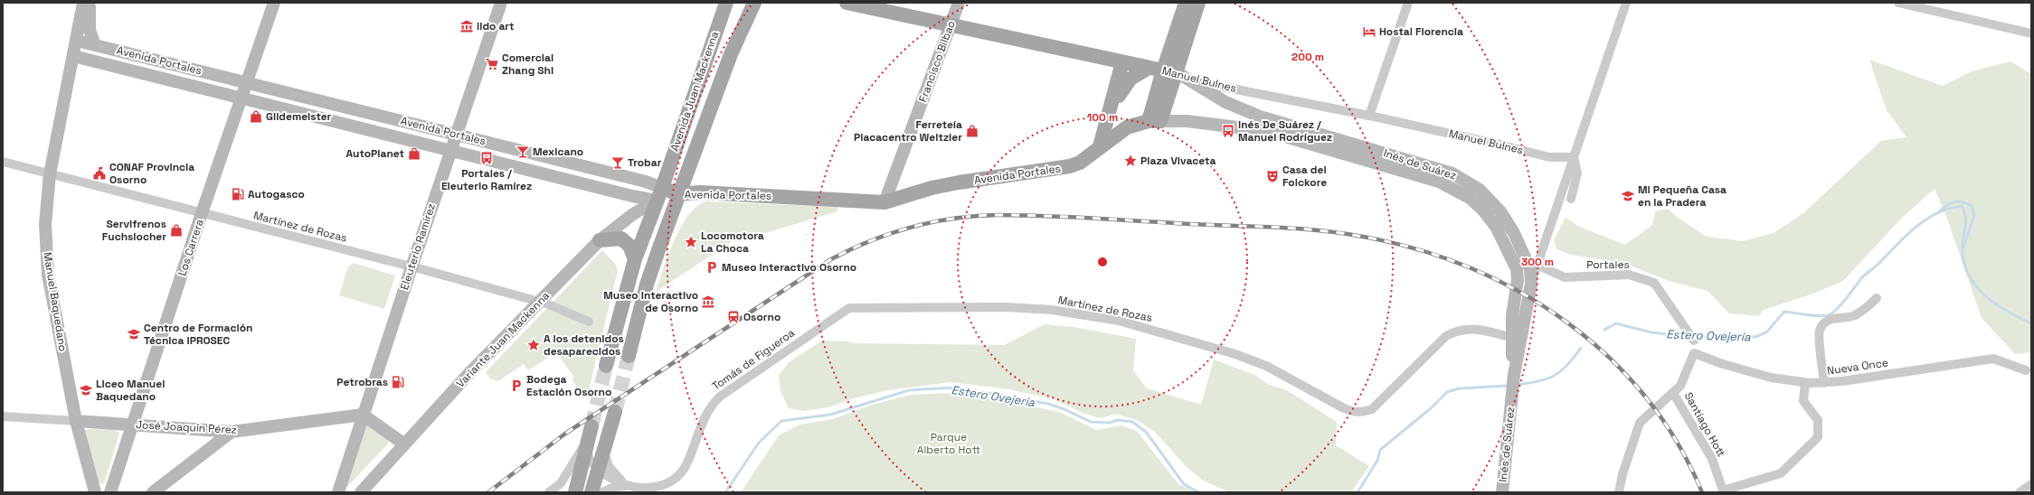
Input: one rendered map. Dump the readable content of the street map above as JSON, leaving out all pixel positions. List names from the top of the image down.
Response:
{
  "streets": {
    "main road": [
      "Avenida Portales",
      "Francisco Bilbao",
      "Manuel Bulnes",
      "Avenida Juan Mackenna",
      "Inés de Suárez",
      "Eleuterio Ramírez",
      "Los Carrera",
      "Manuel Baquedano",
      "Variante Juan Mackenna",
      "José Joaquín Pérez"
    ],
    "street": [
      "Martínez de Rozas",
      "Portales",
      "Tomás de Figueroa",
      "Nueva Once",
      "Santiago Hott"
    ]
  },
  "crossings": [
    ["Avenida Portales", "Francisco Bilbao"],
    ["Avenida Portales", "Avenida Juan Mackenna"],
    ["Avenida Portales", "Inés de Suárez"],
    ["Avenida Portales", "Eleuterio Ramírez"],
    ["Avenida Portales", "Los Carrera"],
    ["Avenida Portales", "Manuel Baquedano"],
    ["Avenida Portales", "Variante Juan Mackenna"],
    ["Francisco Bilbao", "Manuel Bulnes"],
    ["Manuel Bulnes", "Inés de Suárez"],
    ["Avenida Juan Mackenna", "Variante Juan Mackenna"],
    ["Inés de Suárez", "Martínez de Rozas"],
    ["Martínez de Rozas", "Eleuterio Ramírez"],
    ["Martínez de Rozas", "Los Carrera"],
    ["Martínez de Rozas", "Manuel Baquedano"],
    ["Martínez de Rozas", "Variante Juan Mackenna"],
    ["Martínez de Rozas", "Tomás de Figueroa"],
    ["Eleuterio Ramírez", "José Joaquín Pérez"],
    ["Los Carrera", "José Joaquín Pérez"],
    ["Manuel Baquedano", "José Joaquín Pérez"],
    ["Nueva Once", "Santiago Hott"]
  ],
  "water": ["Estero Ovejeria"],
  "parks": ["Parque Alberto Hott"],
  "places": {
    "museum": ["lido art", "Museo Interactivo de Osorno"],
    "hotel": ["Hostal Florencia"],
    "supermarket": ["Comercial Zhang Shi"],
    "shop": [
      "Gildemeister",
      "Ferreteía Placacentro Weitzler",
      "AutoPlanet",
      "Servifrenos Fuchslocher"
    ],
    "bus stop": ["Inés De Suárez / Manuel Rodríguez", "Portales / Eleuterio Ramírez"],
    "bar": ["Mexicano", "Trobar"],
    "place": ["Plaza Vivaceta", "Locomotora La Choca", "A los detenidos desaparecidos"],
    "public building": ["CONAF Provincia Osorno"],
    "theatre": ["Casa del Folckore"],
    "fuel station": ["Autogasco", "Petrobras"],
    "school or university": ["Mi Pequeña Casa en la Pradera", "Centro de Formación Técnica IPROSEC", "Liceo Manuel Baquedano"],
    "parking": ["Museo Interactivo Osorno", "Bodega Estación Osorno"],
    "station": ["Osorno"]
  },
  "rings": ["200 m", "100 m", "300 m"]
}
